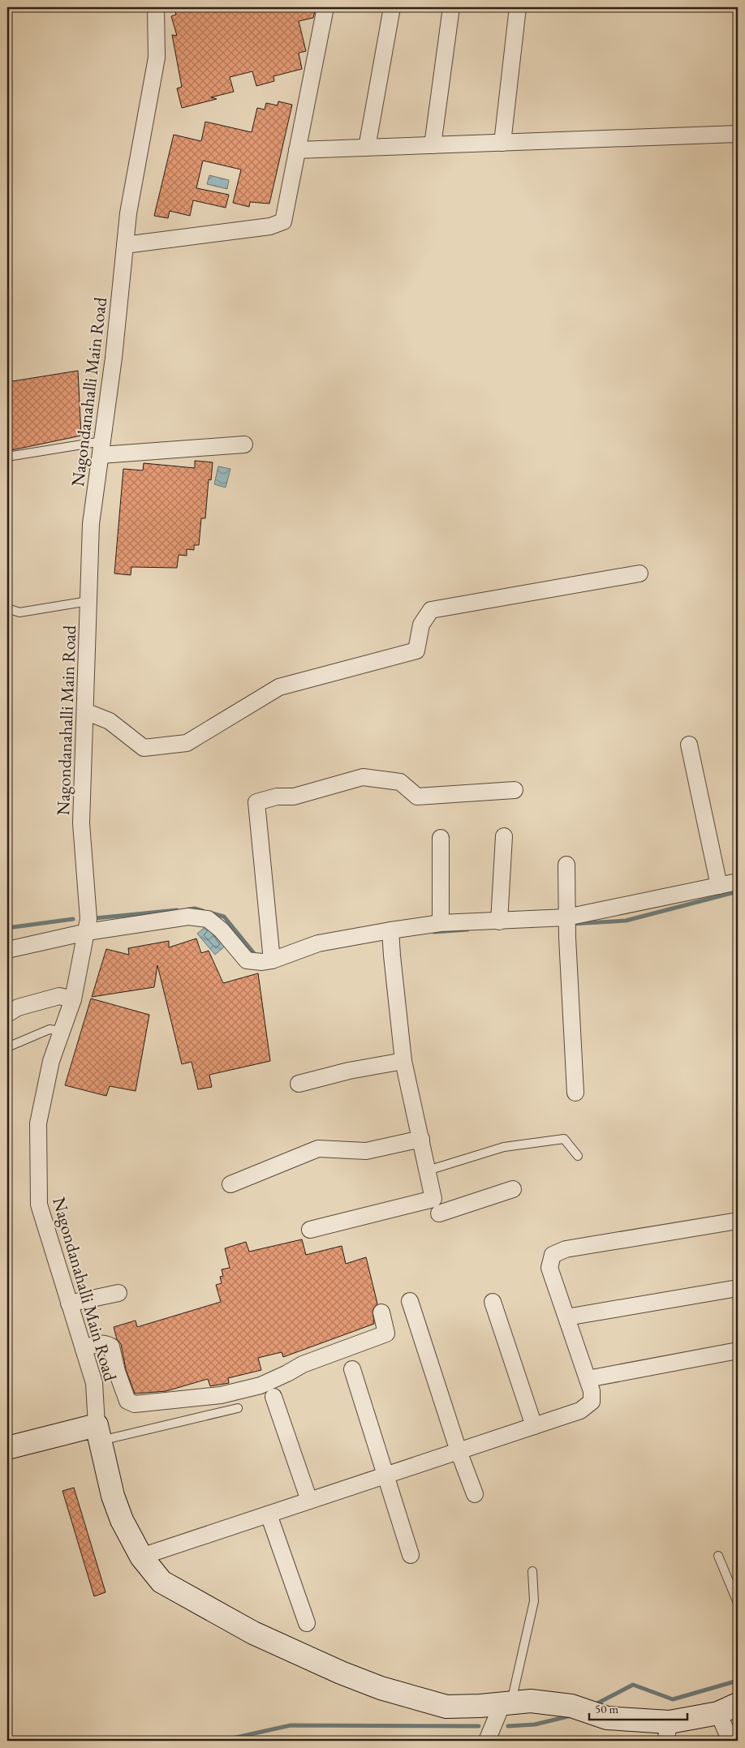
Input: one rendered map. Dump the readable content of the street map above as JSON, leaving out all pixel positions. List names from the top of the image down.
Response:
{
  "streets": {
    "street": ["Nagondanahalli Main Road"]
  },
  "scale_bar": "50 m"
}
